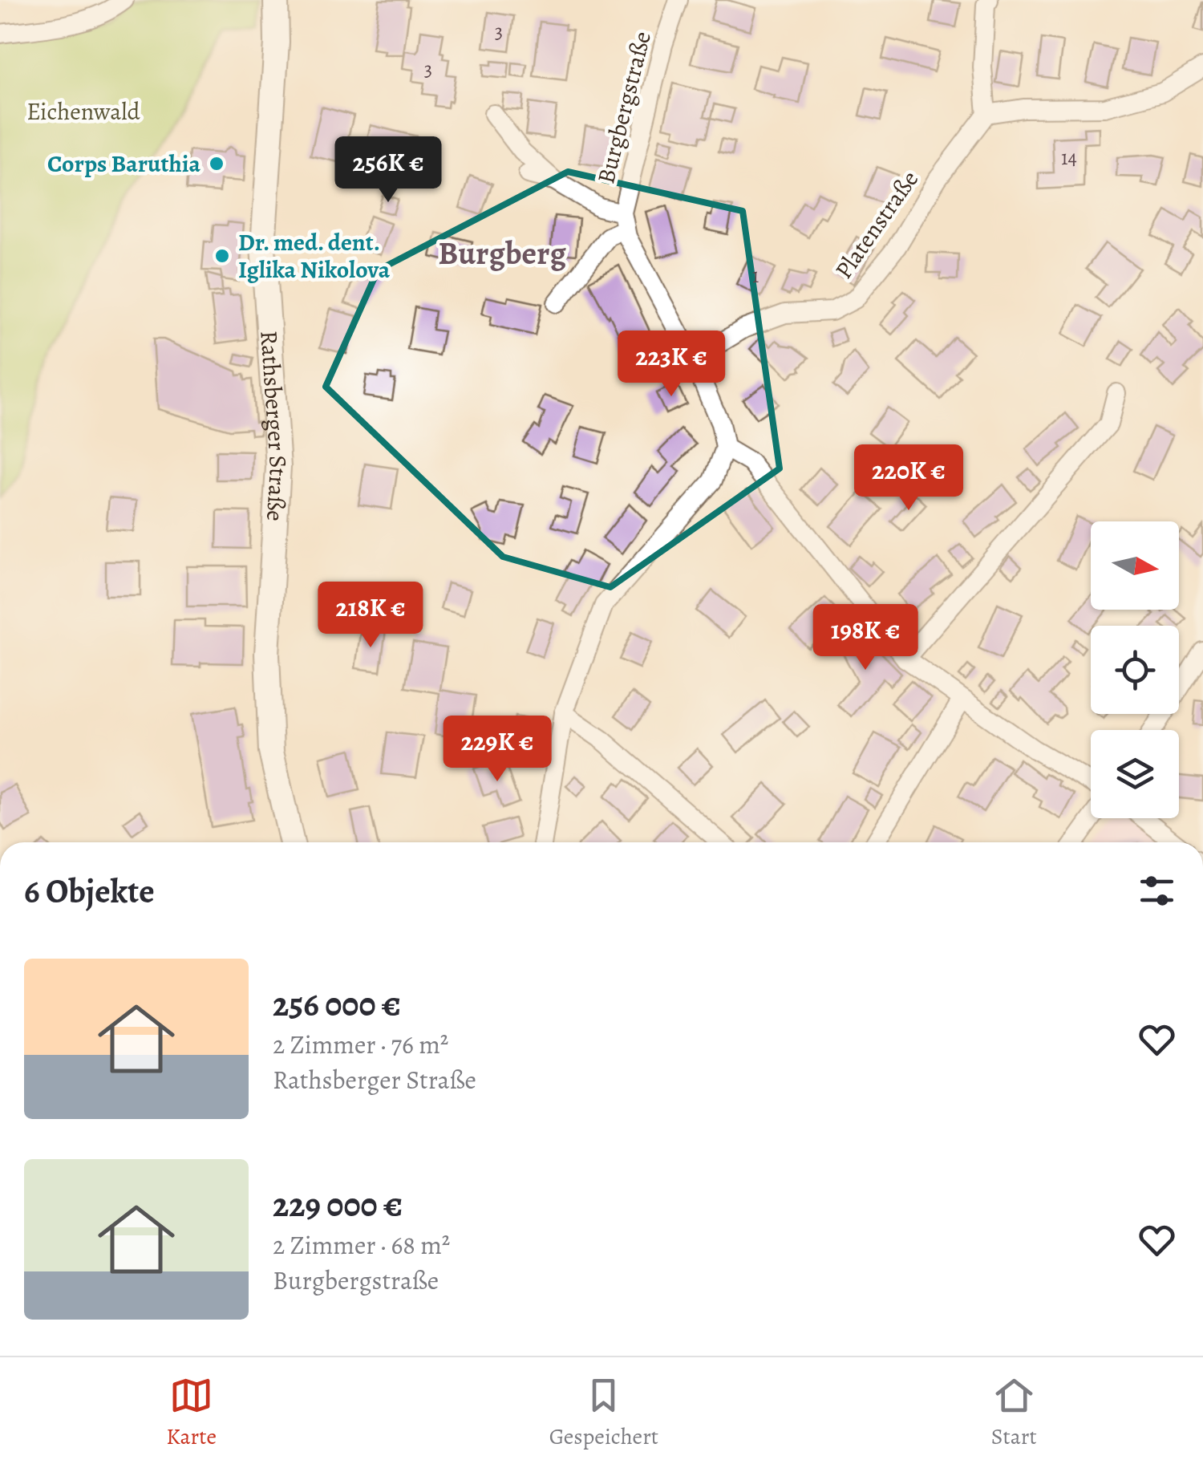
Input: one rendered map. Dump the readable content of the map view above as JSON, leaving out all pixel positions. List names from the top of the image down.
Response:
{
  "streets": {
    "street": ["Burgbergstraße", "Platenstraße", "Rathsberger Straße"]
  },
  "districts": ["Burgberg"],
  "parks": ["Eichenwald"],
  "places": ["Corps Baruthia", "Dr. med. dent. Iglika Nikolova"],
  "house_numbers": [
    "3",
    "3",
    "14",
    "1"
  ],
  "north": "right",
  "page": {
    "price": [
      "256K €",
      "223K €",
      "220K €",
      "218K €",
      "198K €",
      "229K €"
    ],
    "heading": "6 Objekte",
    "list": [
      {
        "name": "256 000 €",
        "note": "2 Zimmer · 76 m² · Rathsberger Straße"
      },
      {
        "name": "229 000 €",
        "note": "2 Zimmer · 68 m² · Burgbergstraße"
      }
    ],
    "tabs": ["Karte", "Gespeichert", "Start"]
  }
}
